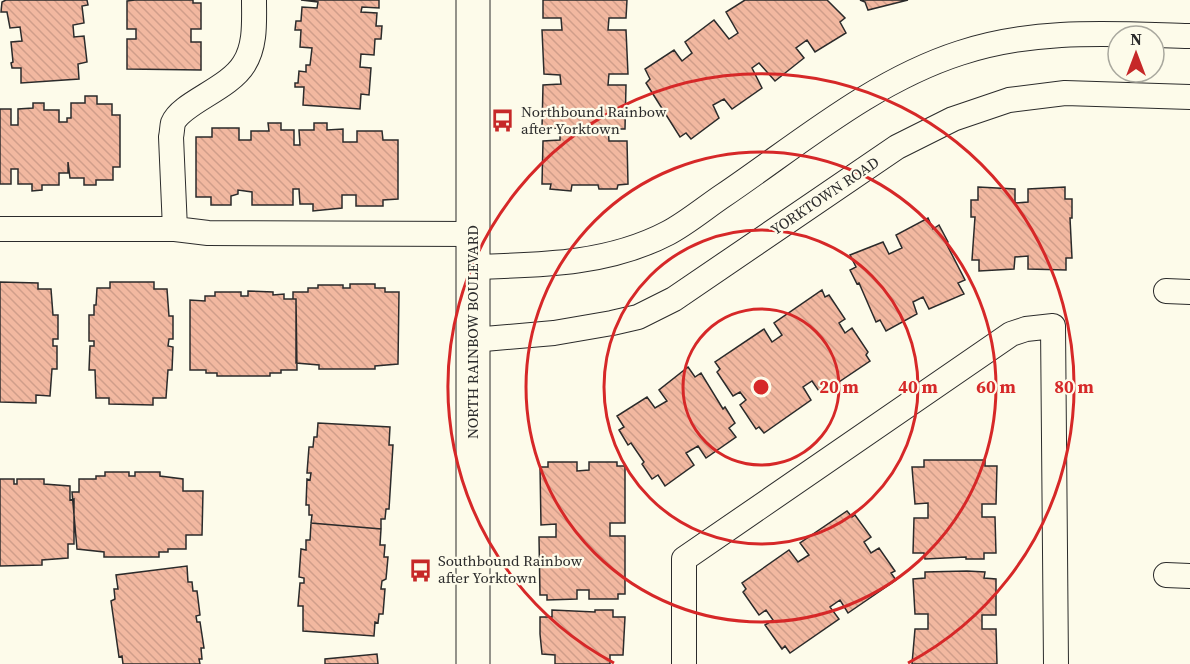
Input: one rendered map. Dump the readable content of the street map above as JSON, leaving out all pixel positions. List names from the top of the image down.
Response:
{
  "streets": {
    "main road": ["NORTH RAINBOW BOULEVARD"],
    "street": ["YORKTOWN ROAD"]
  },
  "crossings": [
    ["YORKTOWN ROAD", "NORTH RAINBOW BOULEVARD"]
  ],
  "places": {
    "bus stop": ["Northbound Rainbow after Yorktown", "Southbound Rainbow after Yorktown"]
  },
  "north": "top",
  "rings": [
    "20 m",
    "40 m",
    "60 m",
    "80 m"
  ]
}
